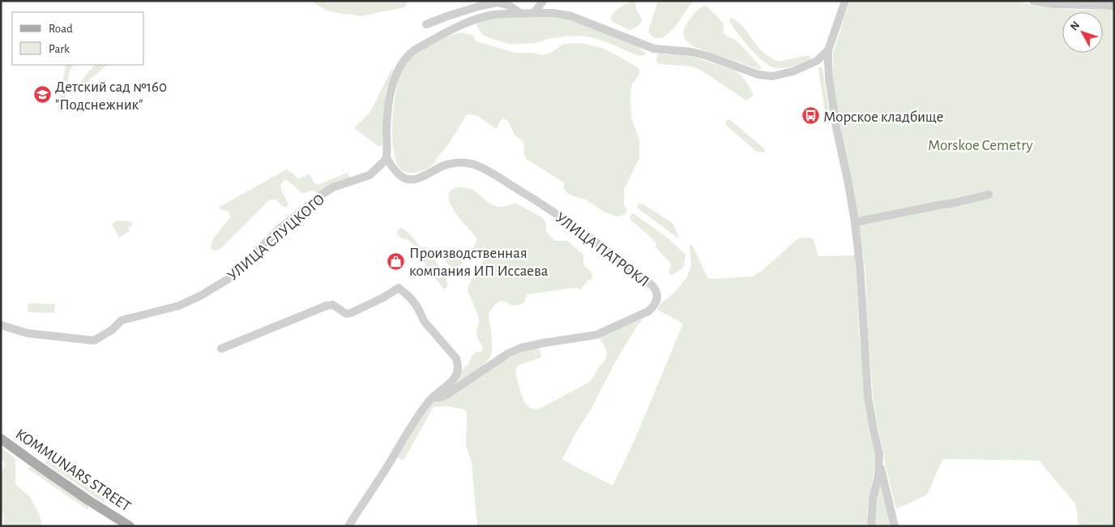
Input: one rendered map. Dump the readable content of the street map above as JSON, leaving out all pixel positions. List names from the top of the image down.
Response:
{
  "streets": {
    "main road": ["KOMMUNARS STREET"],
    "street": ["УЛИЦА СЛУЦКОГО", "УЛИЦА ПАТРОКЛ"]
  },
  "crossings": [
    ["УЛИЦА СЛУЦКОГО", "УЛИЦА ПАТРОКЛ"]
  ],
  "parks": ["Morskoe Cemetry"],
  "places": {
    "school or university": ["Детский сад №160 \"Подснежник\""],
    "bus stop": ["Морское кладбище"],
    "shop": ["Производственная компания ИП Иссаева"]
  },
  "legend": ["Road", "Park"],
  "north": "top left"
}
